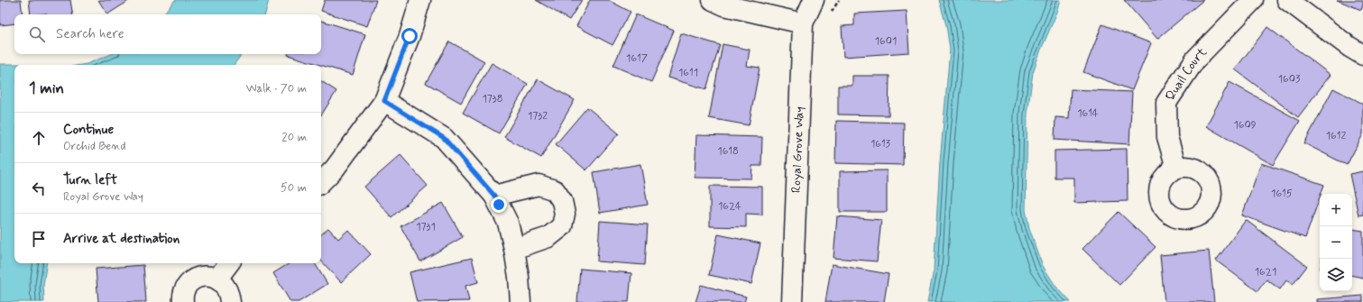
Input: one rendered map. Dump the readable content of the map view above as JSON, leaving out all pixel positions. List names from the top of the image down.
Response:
{
  "streets": {
    "street": ["Quail Court", "Royal Grove Way"]
  },
  "house_numbers": [
    "1601",
    "1617",
    "1611",
    "1603",
    "1738",
    "1614",
    "1732",
    "1609",
    "1612",
    "1613",
    "1618",
    "1615",
    "1624",
    "1731",
    "1621"
  ],
  "page": {
    "search": "Search here",
    "heading": ["1 min", "Walk · 70 m"],
    "list": [
      ["Continue", "Orchid Bend", "20 m"],
      ["Turn left", "Royal Grove Way", "50 m"],
      "Arrive at destination"
    ],
    "map_buttons": ["+", "−"]
  }
}
